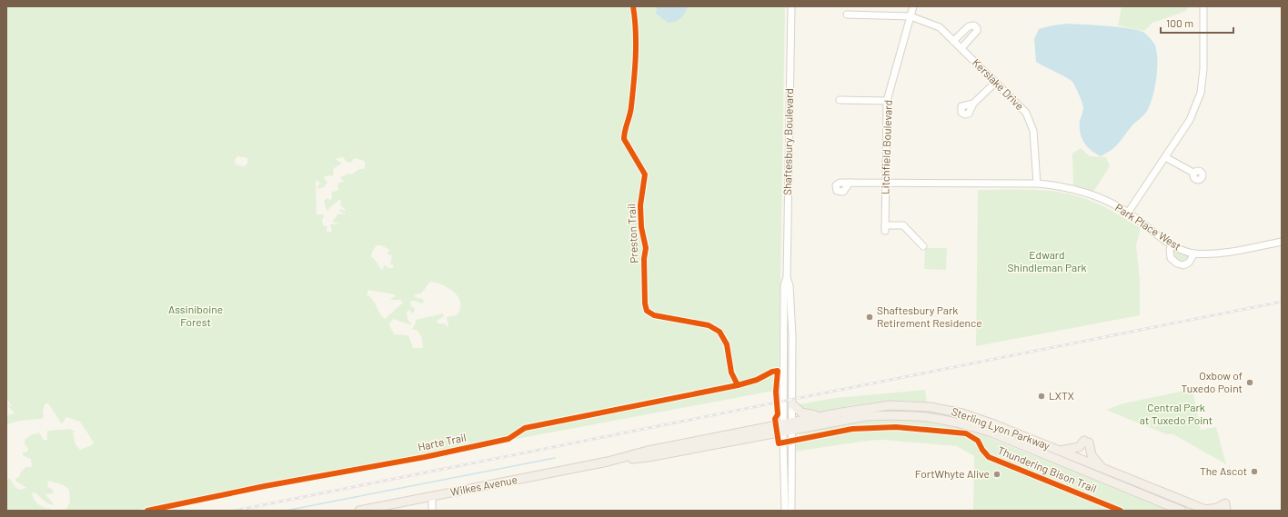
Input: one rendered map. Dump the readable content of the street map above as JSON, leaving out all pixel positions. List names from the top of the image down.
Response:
{
  "streets": {
    "main road": ["Sterling Lyon Parkway", "Wilkes Avenue"],
    "street": [
      "Kerslake Drive",
      "Shaftesbury Boulevard",
      "Litchfield Boulevard",
      "Park Place West"
    ],
    "cycle path": ["Preston Trail", "Harte Trail"]
  },
  "crossings": [
    ["Kerslake Drive", "Litchfield Boulevard"],
    ["Kerslake Drive", "Park Place West"],
    ["Shaftesbury Boulevard", "Sterling Lyon Parkway"],
    ["Shaftesbury Boulevard", "Wilkes Avenue"],
    ["Litchfield Boulevard", "Park Place West"],
    ["Sterling Lyon Parkway", "Wilkes Avenue"]
  ],
  "parks": ["Edward Shindleman Park", "Assiniboine Forest", "Central Park at Tuxedo Point"],
  "places": [
    "Shaftesbury Park Retirement Residence",
    "Oxbow of Tuxedo Point",
    "LXTX",
    "The Ascot",
    "FortWhyte Alive"
  ],
  "scale_bar": "100 m"
}
